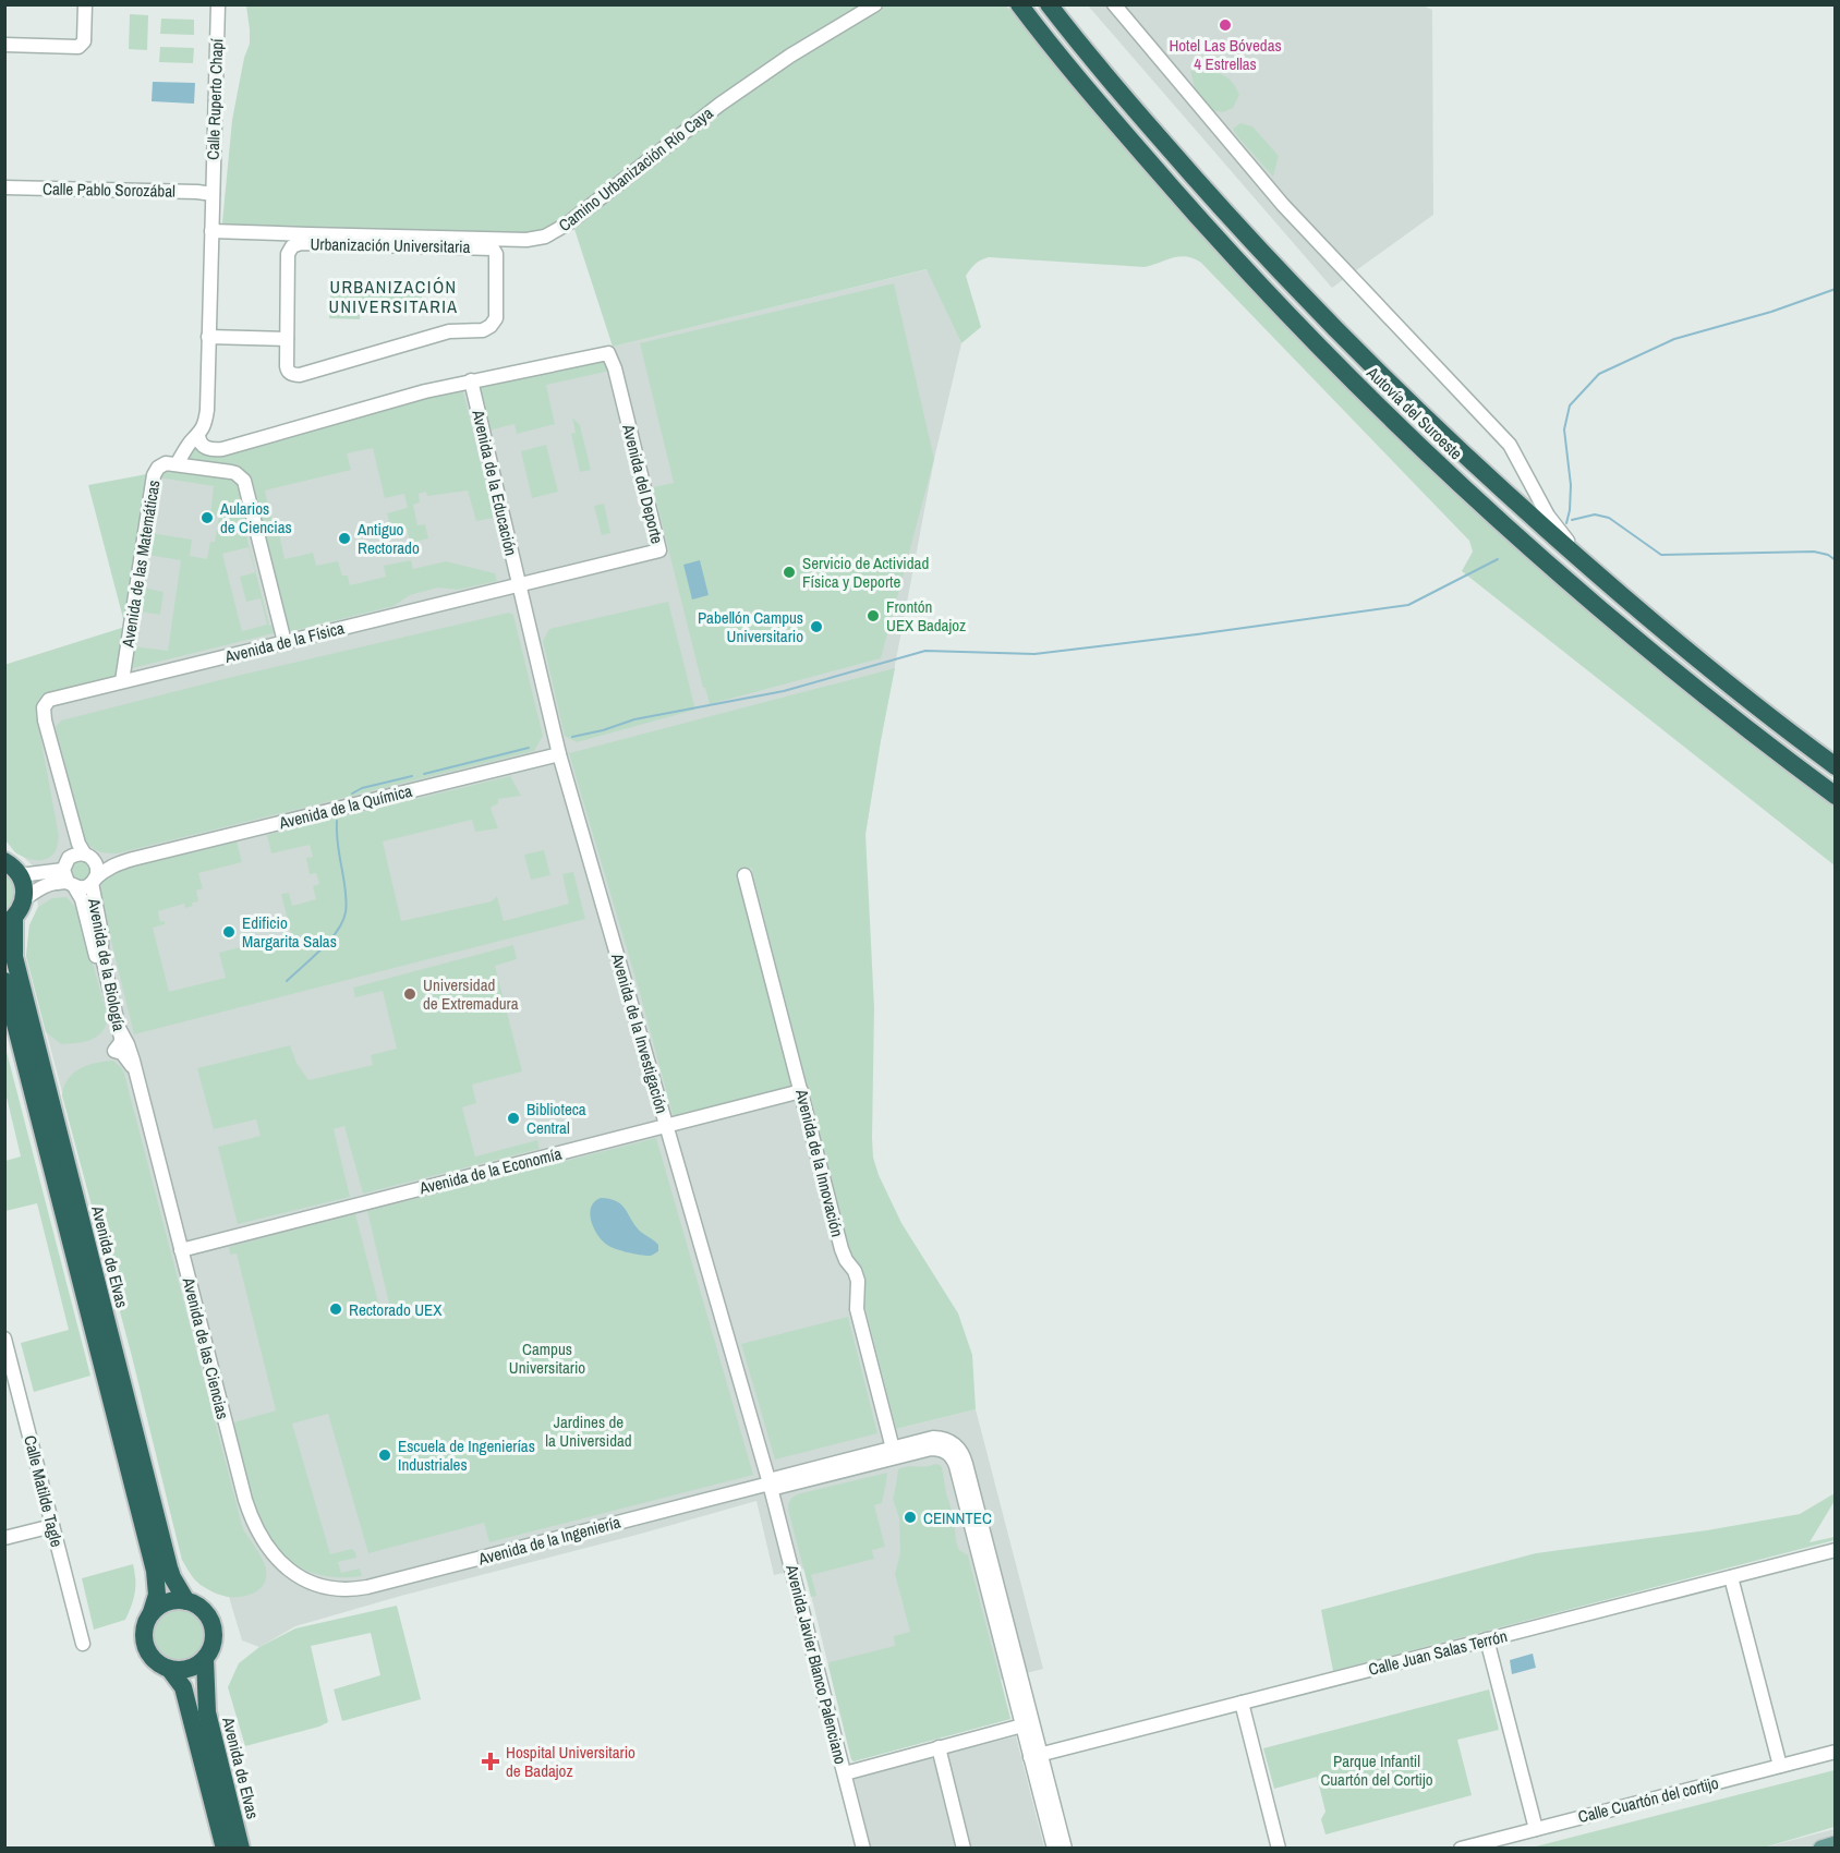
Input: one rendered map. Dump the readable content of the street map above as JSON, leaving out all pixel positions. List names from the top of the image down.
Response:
{
  "streets": {
    "highway": ["Autovía del Suroeste", "Avenida de Elvas"],
    "street": [
      "Calle Ruperto Chapí",
      "Camino Urbanización Río Caya",
      "Calle Pablo Sorozábal",
      "Urbanización Universitaria",
      "Avenida de la Educación",
      "Avenida del Deporte",
      "Avenida de las Matemáticas",
      "Avenida de la Física",
      "Avenida de la Química",
      "Avenida de la Biología",
      "Avenida de la Investigación",
      "Avenida de la Innovación",
      "Avenida de la Economía",
      "Avenida de las Ciencias",
      "Calle Matilde Tagle",
      "Avenida de la Ingeniería",
      "Calle Juan Salas Terrón",
      "Avenida Javier Blanco Palenciano",
      "Calle Cuartón del cortijo"
    ]
  },
  "crossings": [
    ["Calle Ruperto Chapí", "Calle Pablo Sorozábal"],
    ["Avenida de la Educación", "Avenida del Deporte"],
    ["Avenida de la Educación", "Avenida de la Física"],
    ["Avenida de la Educación", "Avenida de la Investigación"],
    ["Avenida del Deporte", "Avenida de la Física"],
    ["Avenida del Deporte", "Avenida de la Investigación"],
    ["Avenida de las Matemáticas", "Avenida de la Física"],
    ["Avenida de la Física", "Avenida de la Química"],
    ["Avenida de la Física", "Avenida de la Biología"],
    ["Avenida de la Física", "Avenida de la Investigación"],
    ["Avenida de la Química", "Avenida de la Biología"],
    ["Avenida de la Química", "Avenida de la Investigación"],
    ["Avenida de la Biología", "Avenida de las Ciencias"],
    ["Avenida de la Investigación", "Avenida de la Economía"],
    ["Avenida de la Investigación", "Avenida de la Ingeniería"],
    ["Avenida de la Investigación", "Avenida Javier Blanco Palenciano"],
    ["Avenida de la Innovación", "Avenida de la Economía"],
    ["Avenida de la Economía", "Avenida de las Ciencias"],
    ["Avenida de las Ciencias", "Avenida de la Ingeniería"],
    ["Avenida de la Ingeniería", "Avenida Javier Blanco Palenciano"]
  ],
  "districts": ["URBANIZACIÓN UNIVERSITARIA"],
  "parks": ["Campus Universitario", "Jardines de la Universidad", "Parque Infantil Cuartón del Cortijo"],
  "places": {
    "other": [
      "Hotel Las Bóvedas 4 Estrellas",
      "Aularios de Ciencias",
      "Antiguo Rectorado",
      "Servicio de Actividad Física y Deporte",
      "Frontón UEX Badajoz",
      "Pabellón Campus Universitario",
      "Edificio Margarita Salas",
      "Universidad de Extremadura",
      "Biblioteca Central",
      "Rectorado UEX",
      "Escuela de Ingenierías Industriales",
      "CEINNTEC"
    ],
    "health": ["Hospital Universitario de Badajoz"]
  }
}
